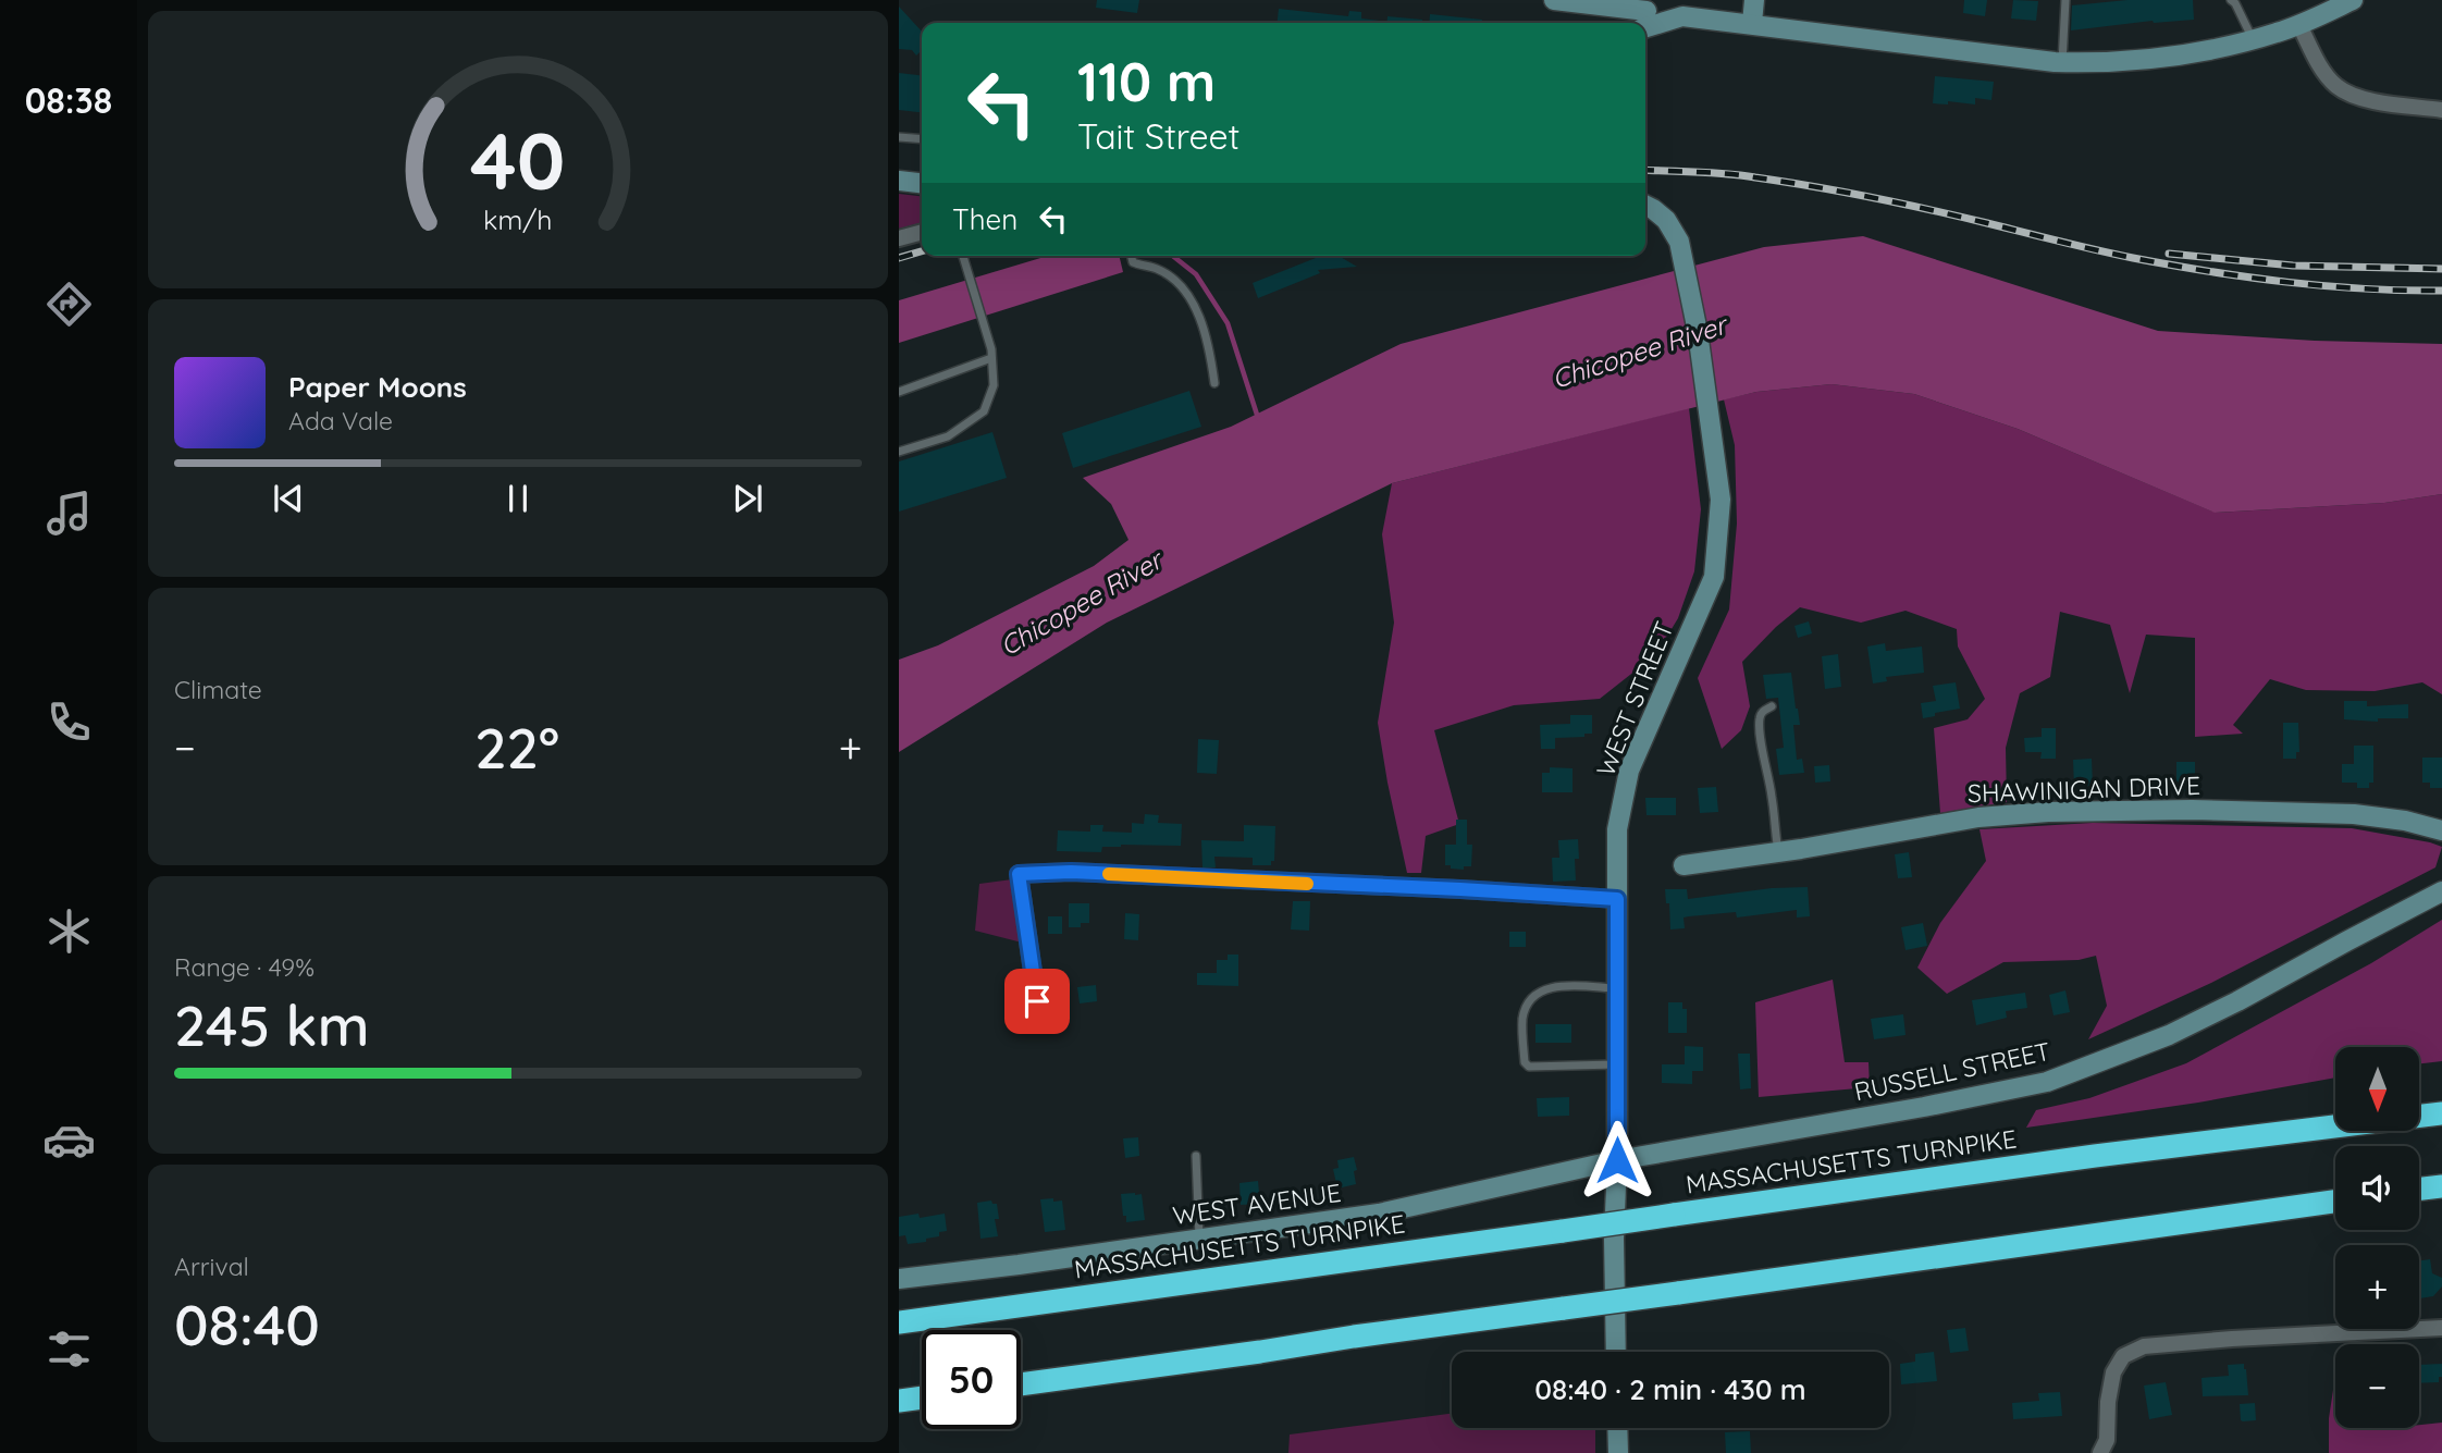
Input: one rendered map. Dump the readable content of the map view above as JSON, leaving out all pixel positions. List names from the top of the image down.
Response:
{
  "streets": {
    "highway": ["MASSACHUSETTS TURNPIKE"],
    "main road": [
      "WEST STREET",
      "SHAWINIGAN DRIVE",
      "RUSSELL STREET",
      "WEST AVENUE"
    ]
  },
  "crossings": [
    ["WEST STREET", "RUSSELL STREET"],
    ["WEST STREET", "WEST AVENUE"],
    ["RUSSELL STREET", "WEST AVENUE"]
  ],
  "water": ["Chicopee River"],
  "north": "bottom",
  "page": {
    "tabs": "08:38",
    "turn": ["110 m", "Tait Street"],
    "then": "Then",
    "song": ["Paper Moons", "Ada Vale"],
    "tile": [
      "Climate",
      ["Range · 49%", "245 km"],
      ["Arrival", "08:40"]
    ],
    "heat": ["−", "22°", "+"],
    "map_buttons": ["+", "−"],
    "limit": "50",
    "trip": "08:40 · 2 min · 430 m",
    "gauge": ["40", "km/h"]
  }
}
